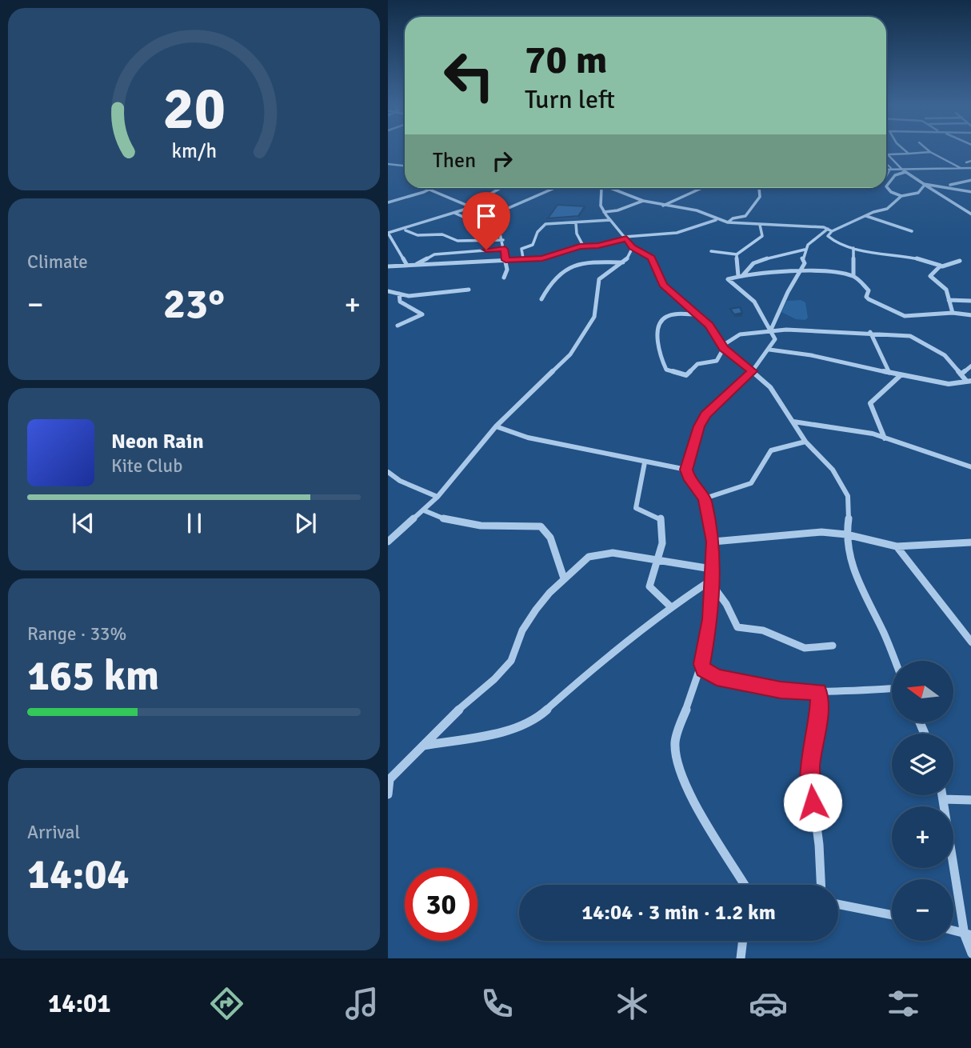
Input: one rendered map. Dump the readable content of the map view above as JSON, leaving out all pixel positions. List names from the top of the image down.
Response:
{
  "north": "left",
  "page": {
    "turn": ["70 m", "Turn left"],
    "then": "Then",
    "tile": [
      "Climate",
      ["Range · 33%", "165 km"],
      ["Arrival", "14:04"]
    ],
    "heat": ["−", "23°", "+"],
    "song": ["Neon Rain", "Kite Club"],
    "map_buttons": ["+", "−"],
    "limit": "30",
    "trip": "14:04 · 3 min · 1.2 km",
    "tabs": "14:01",
    "gauge": ["20", "km/h"]
  }
}
